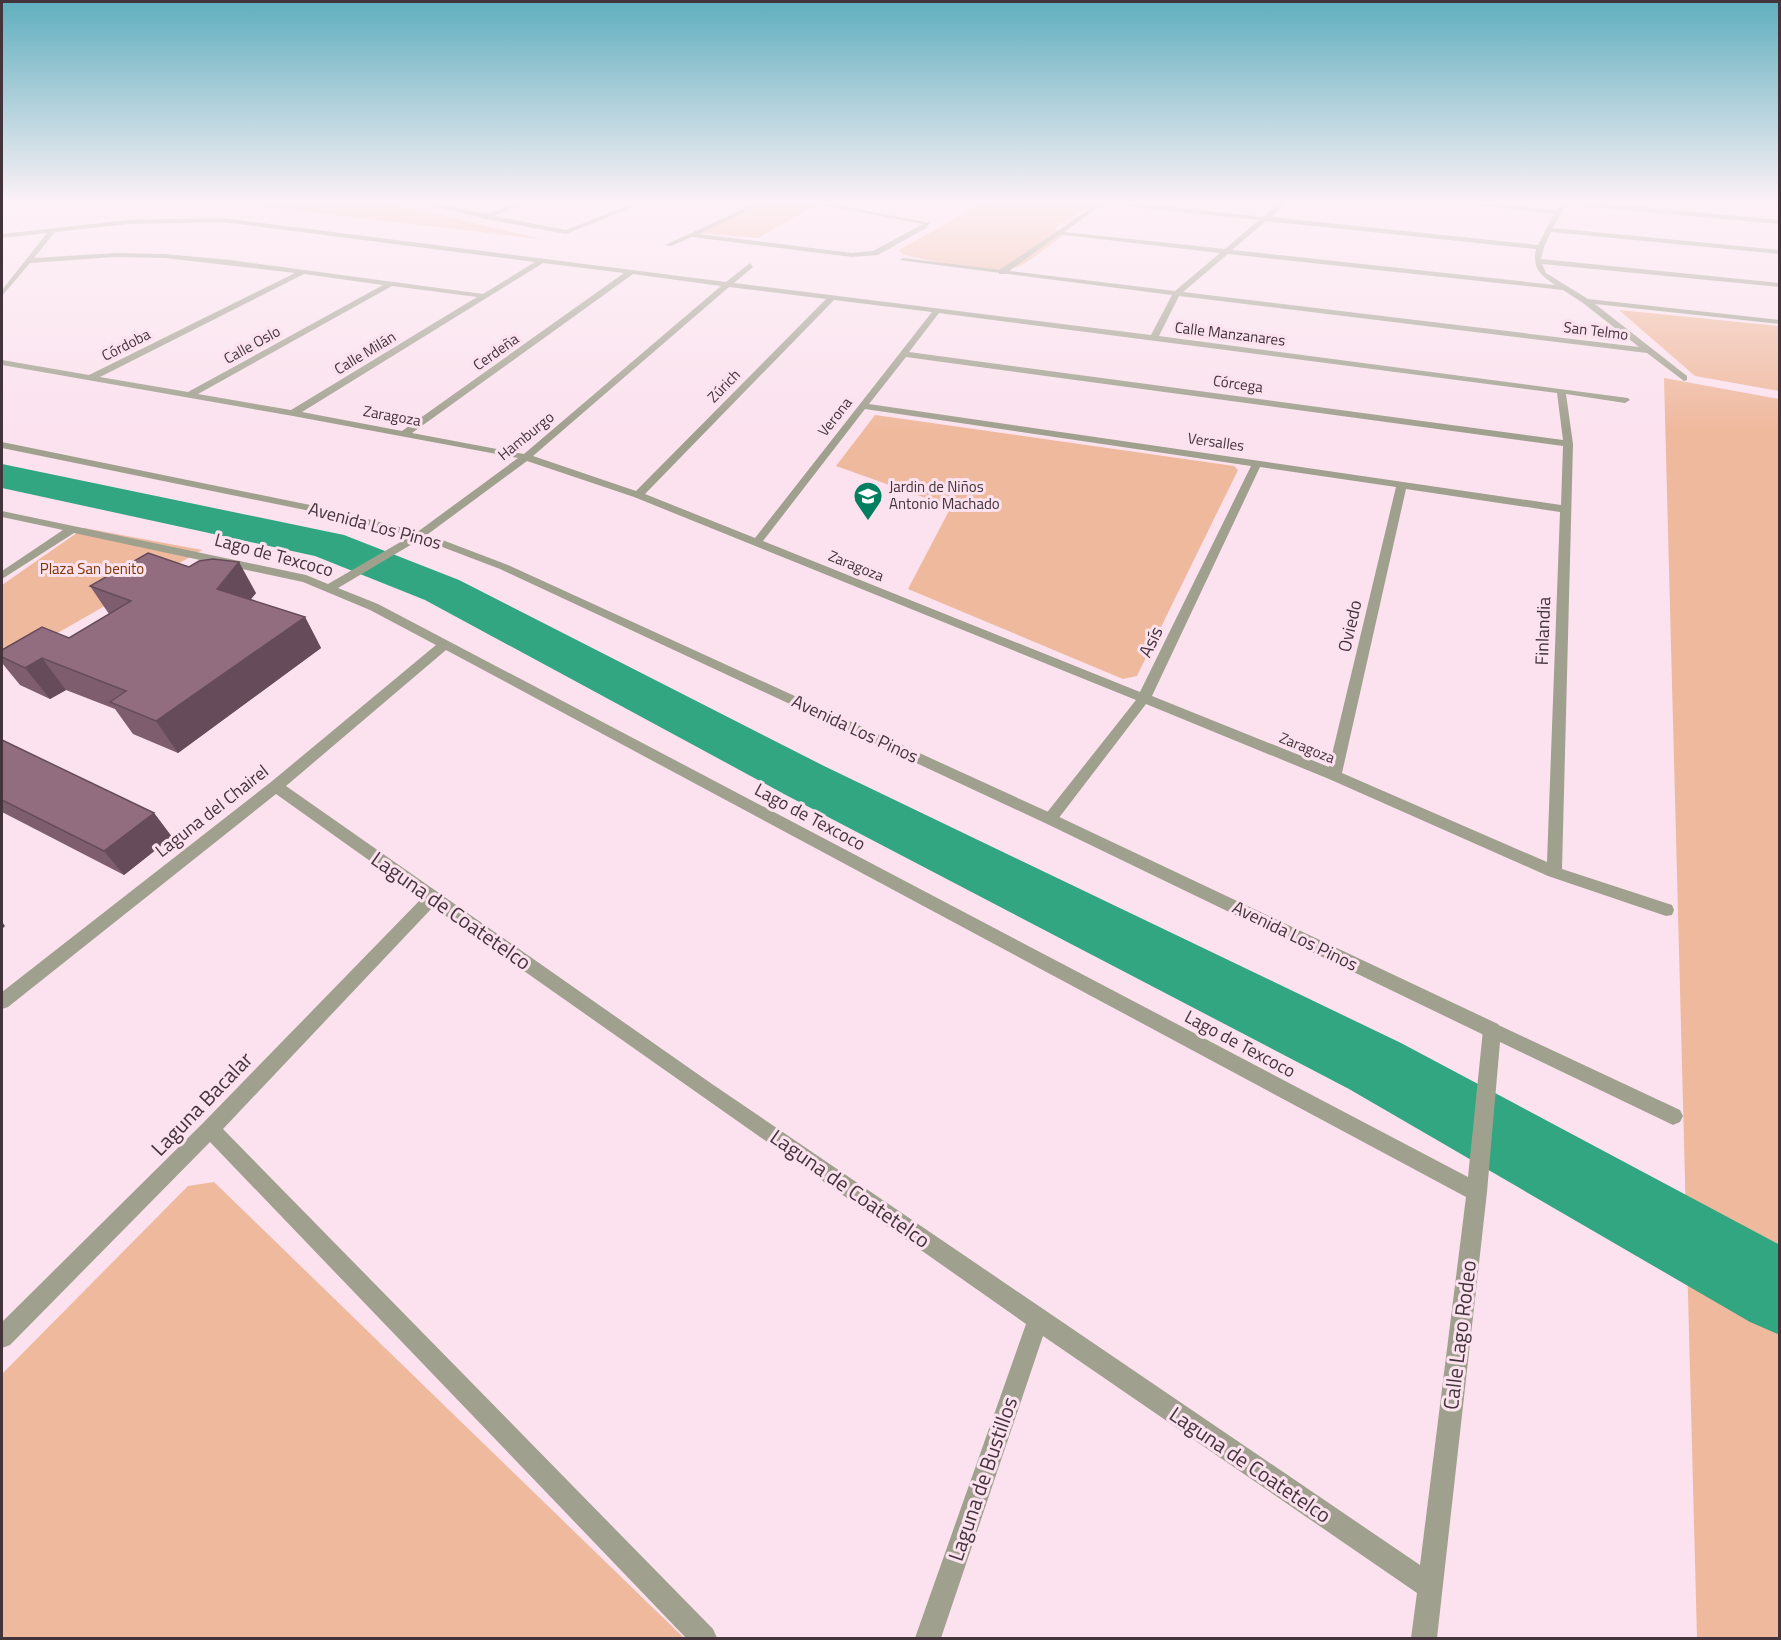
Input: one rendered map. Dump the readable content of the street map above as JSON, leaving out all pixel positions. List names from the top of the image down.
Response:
{
  "streets": {
    "street": [
      "San Telmo",
      "Calle Manzanares",
      "Córdoba",
      "Calle Oslo",
      "Cerdeña",
      "Calle Milán",
      "Córcega",
      "Zúrich",
      "Zaragoza",
      "Verona",
      "Hamburgo",
      "Versalles",
      "Avenida Los Pinos",
      "Lago de Texcoco",
      "Oviedo",
      "Finlandia",
      "Asís",
      "Laguna del Chairel",
      "Laguna de Coatetelco",
      "Laguna Bacalar",
      "Calle Lago Rodeo",
      "Laguna de Bustillos"
    ]
  },
  "crossings": [
    ["Calle Manzanares", "Zúrich"],
    ["Calle Manzanares", "Verona"],
    ["Calle Manzanares", "Hamburgo"],
    ["Calle Manzanares", "Finlandia"],
    ["Córdoba", "Zaragoza"],
    ["Calle Oslo", "Zaragoza"],
    ["Cerdeña", "Zaragoza"],
    ["Calle Milán", "Zaragoza"],
    ["Córcega", "Verona"],
    ["Córcega", "Finlandia"],
    ["Zúrich", "Zaragoza"],
    ["Zaragoza", "Verona"],
    ["Zaragoza", "Hamburgo"],
    ["Zaragoza", "Oviedo"],
    ["Zaragoza", "Finlandia"],
    ["Zaragoza", "Asís"],
    ["Verona", "Versalles"],
    ["Hamburgo", "Avenida Los Pinos"],
    ["Hamburgo", "Lago de Texcoco"],
    ["Versalles", "Oviedo"],
    ["Versalles", "Finlandia"],
    ["Versalles", "Asís"],
    ["Avenida Los Pinos", "Asís"],
    ["Avenida Los Pinos", "Calle Lago Rodeo"],
    ["Lago de Texcoco", "Laguna del Chairel"],
    ["Lago de Texcoco", "Calle Lago Rodeo"],
    ["Laguna del Chairel", "Laguna de Coatetelco"],
    ["Laguna de Coatetelco", "Laguna Bacalar"],
    ["Laguna de Coatetelco", "Calle Lago Rodeo"],
    ["Laguna de Coatetelco", "Laguna de Bustillos"]
  ],
  "parks": ["Plaza San benito"],
  "places": {
    "school or university": ["Jardin de Niños Antonio Machado"]
  }
}
